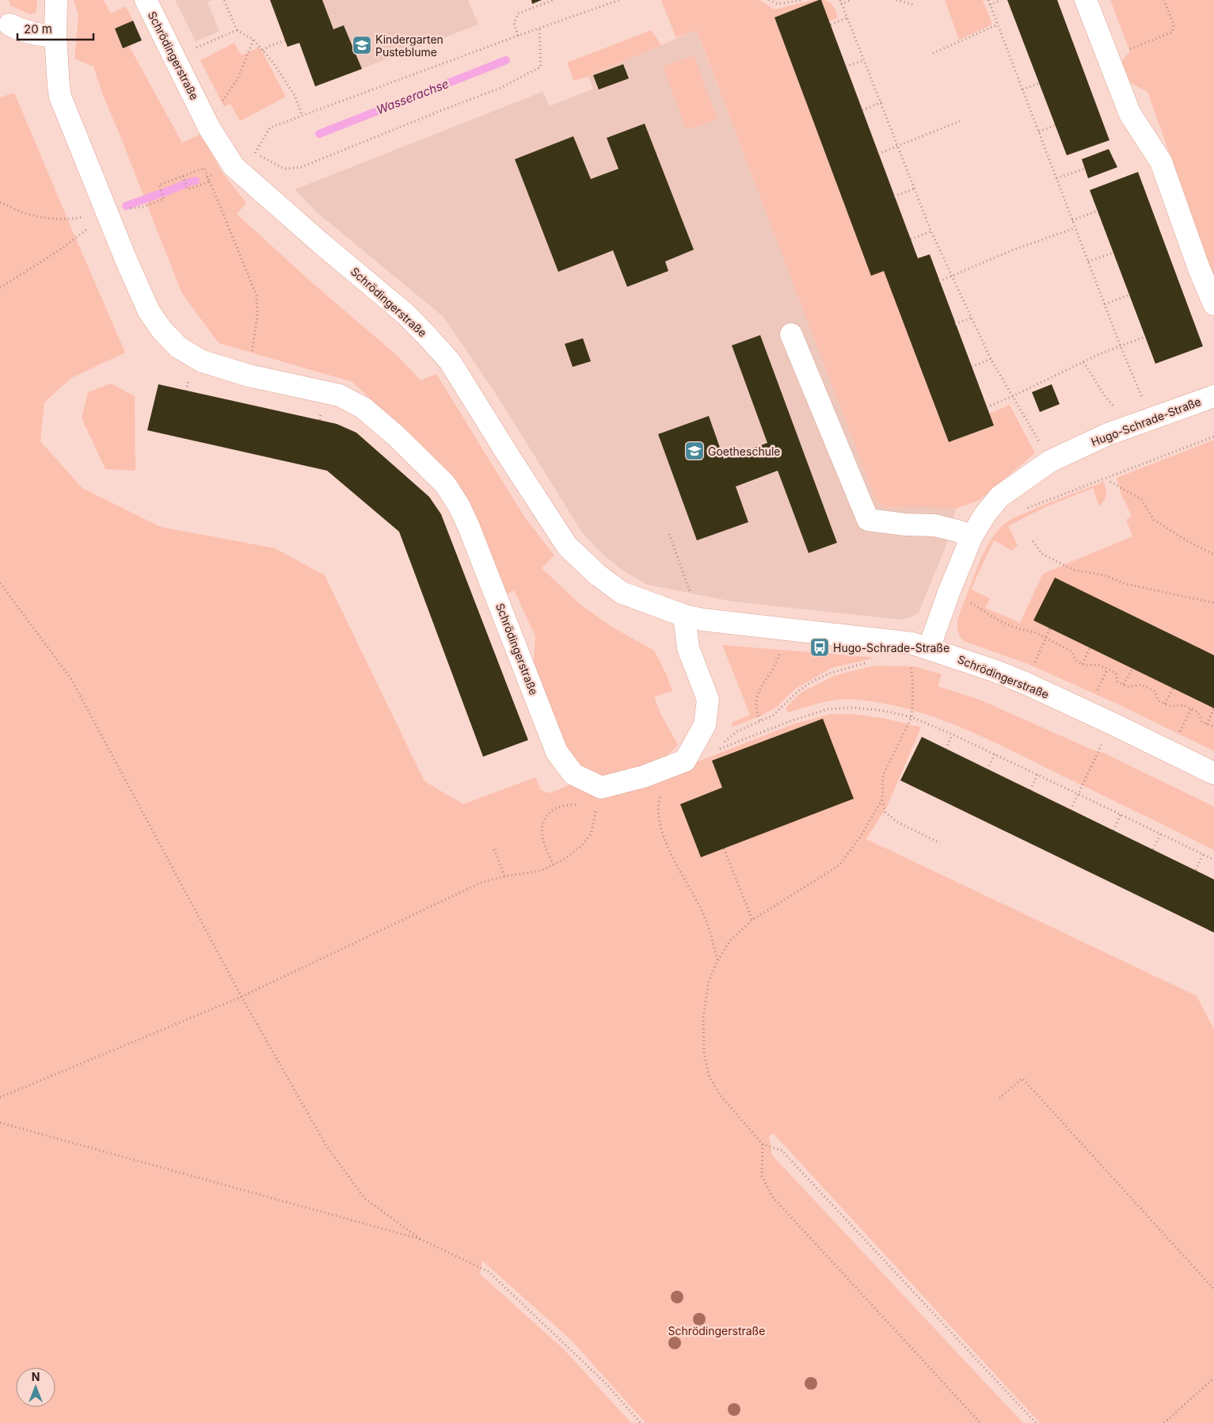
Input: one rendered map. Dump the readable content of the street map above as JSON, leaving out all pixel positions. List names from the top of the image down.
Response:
{
  "streets": {
    "street": ["Schrödingerstraße", "Hugo-Schrade-Straße"]
  },
  "crossings": [
    ["Schrödingerstraße", "Hugo-Schrade-Straße"]
  ],
  "water": ["Wasserachse"],
  "parks": ["Schrödingerstraße"],
  "places": {
    "school or university": ["Kindergarten Pusteblume", "Goetheschule"],
    "bus stop": ["Hugo-Schrade-Straße"]
  },
  "scale_bar": "20 m",
  "north": "top"
}
